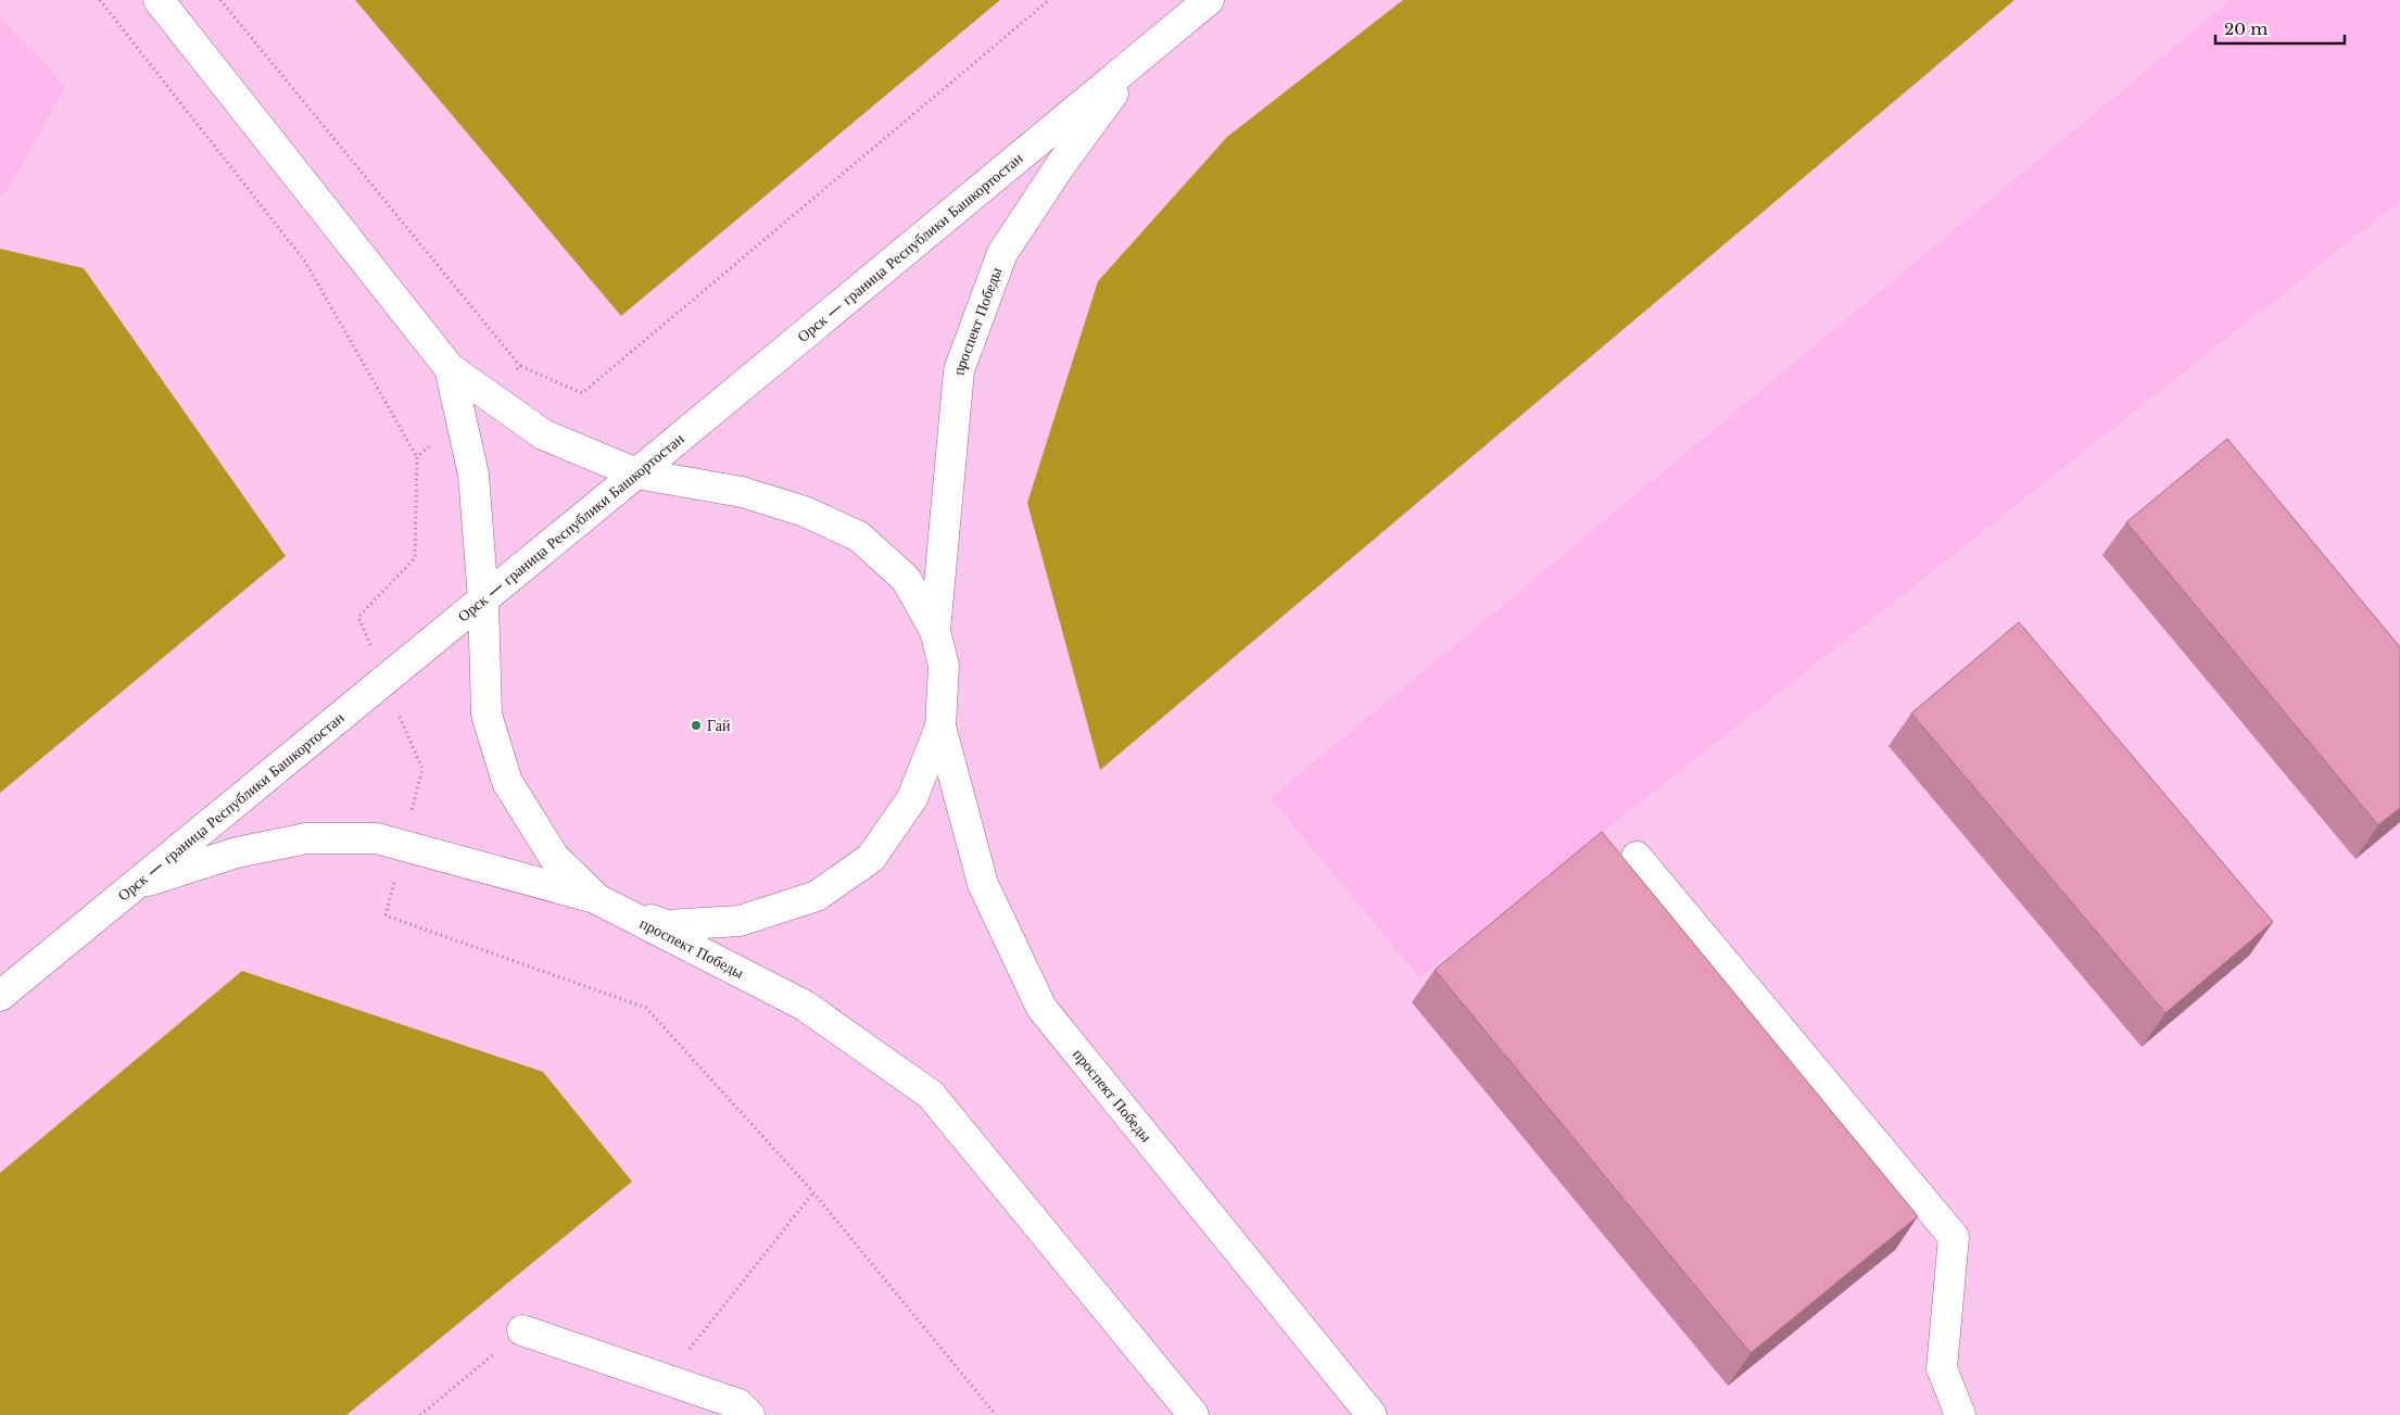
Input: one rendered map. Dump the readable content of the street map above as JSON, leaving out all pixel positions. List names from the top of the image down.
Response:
{
  "streets": {
    "main road": ["Орск — граница Республики Башкортостан", "проспект Победы"]
  },
  "crossings": [
    ["Орск — граница Республики Башкортостан", "проспект Победы"]
  ],
  "places": ["Гай"],
  "scale_bar": "20 m"
}
